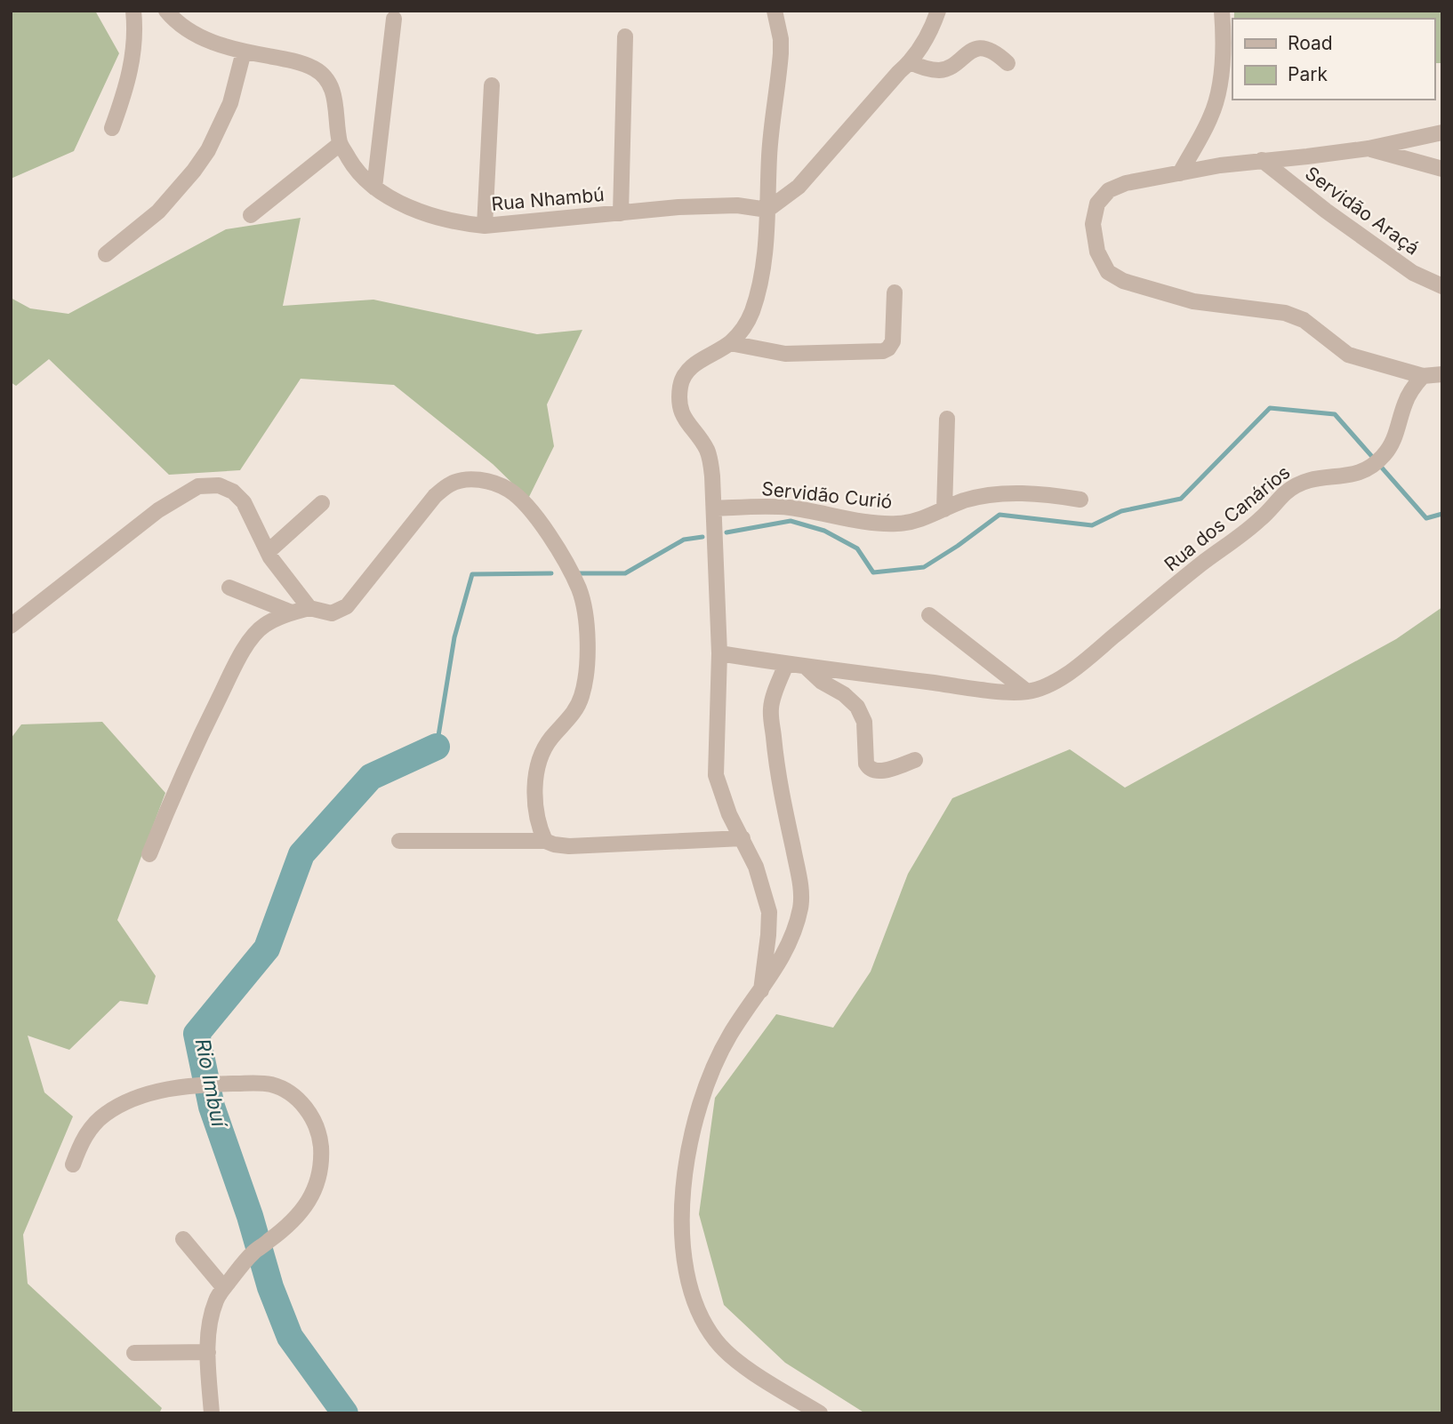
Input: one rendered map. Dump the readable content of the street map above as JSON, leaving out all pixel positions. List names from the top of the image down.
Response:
{
  "streets": {
    "street": [
      "Rua Nhambú",
      "Servidão Araçá",
      "Servidão Curió",
      "Rua dos Canários"
    ]
  },
  "water": ["Rio Imbuí"],
  "legend": ["Road", "Park"]
}
